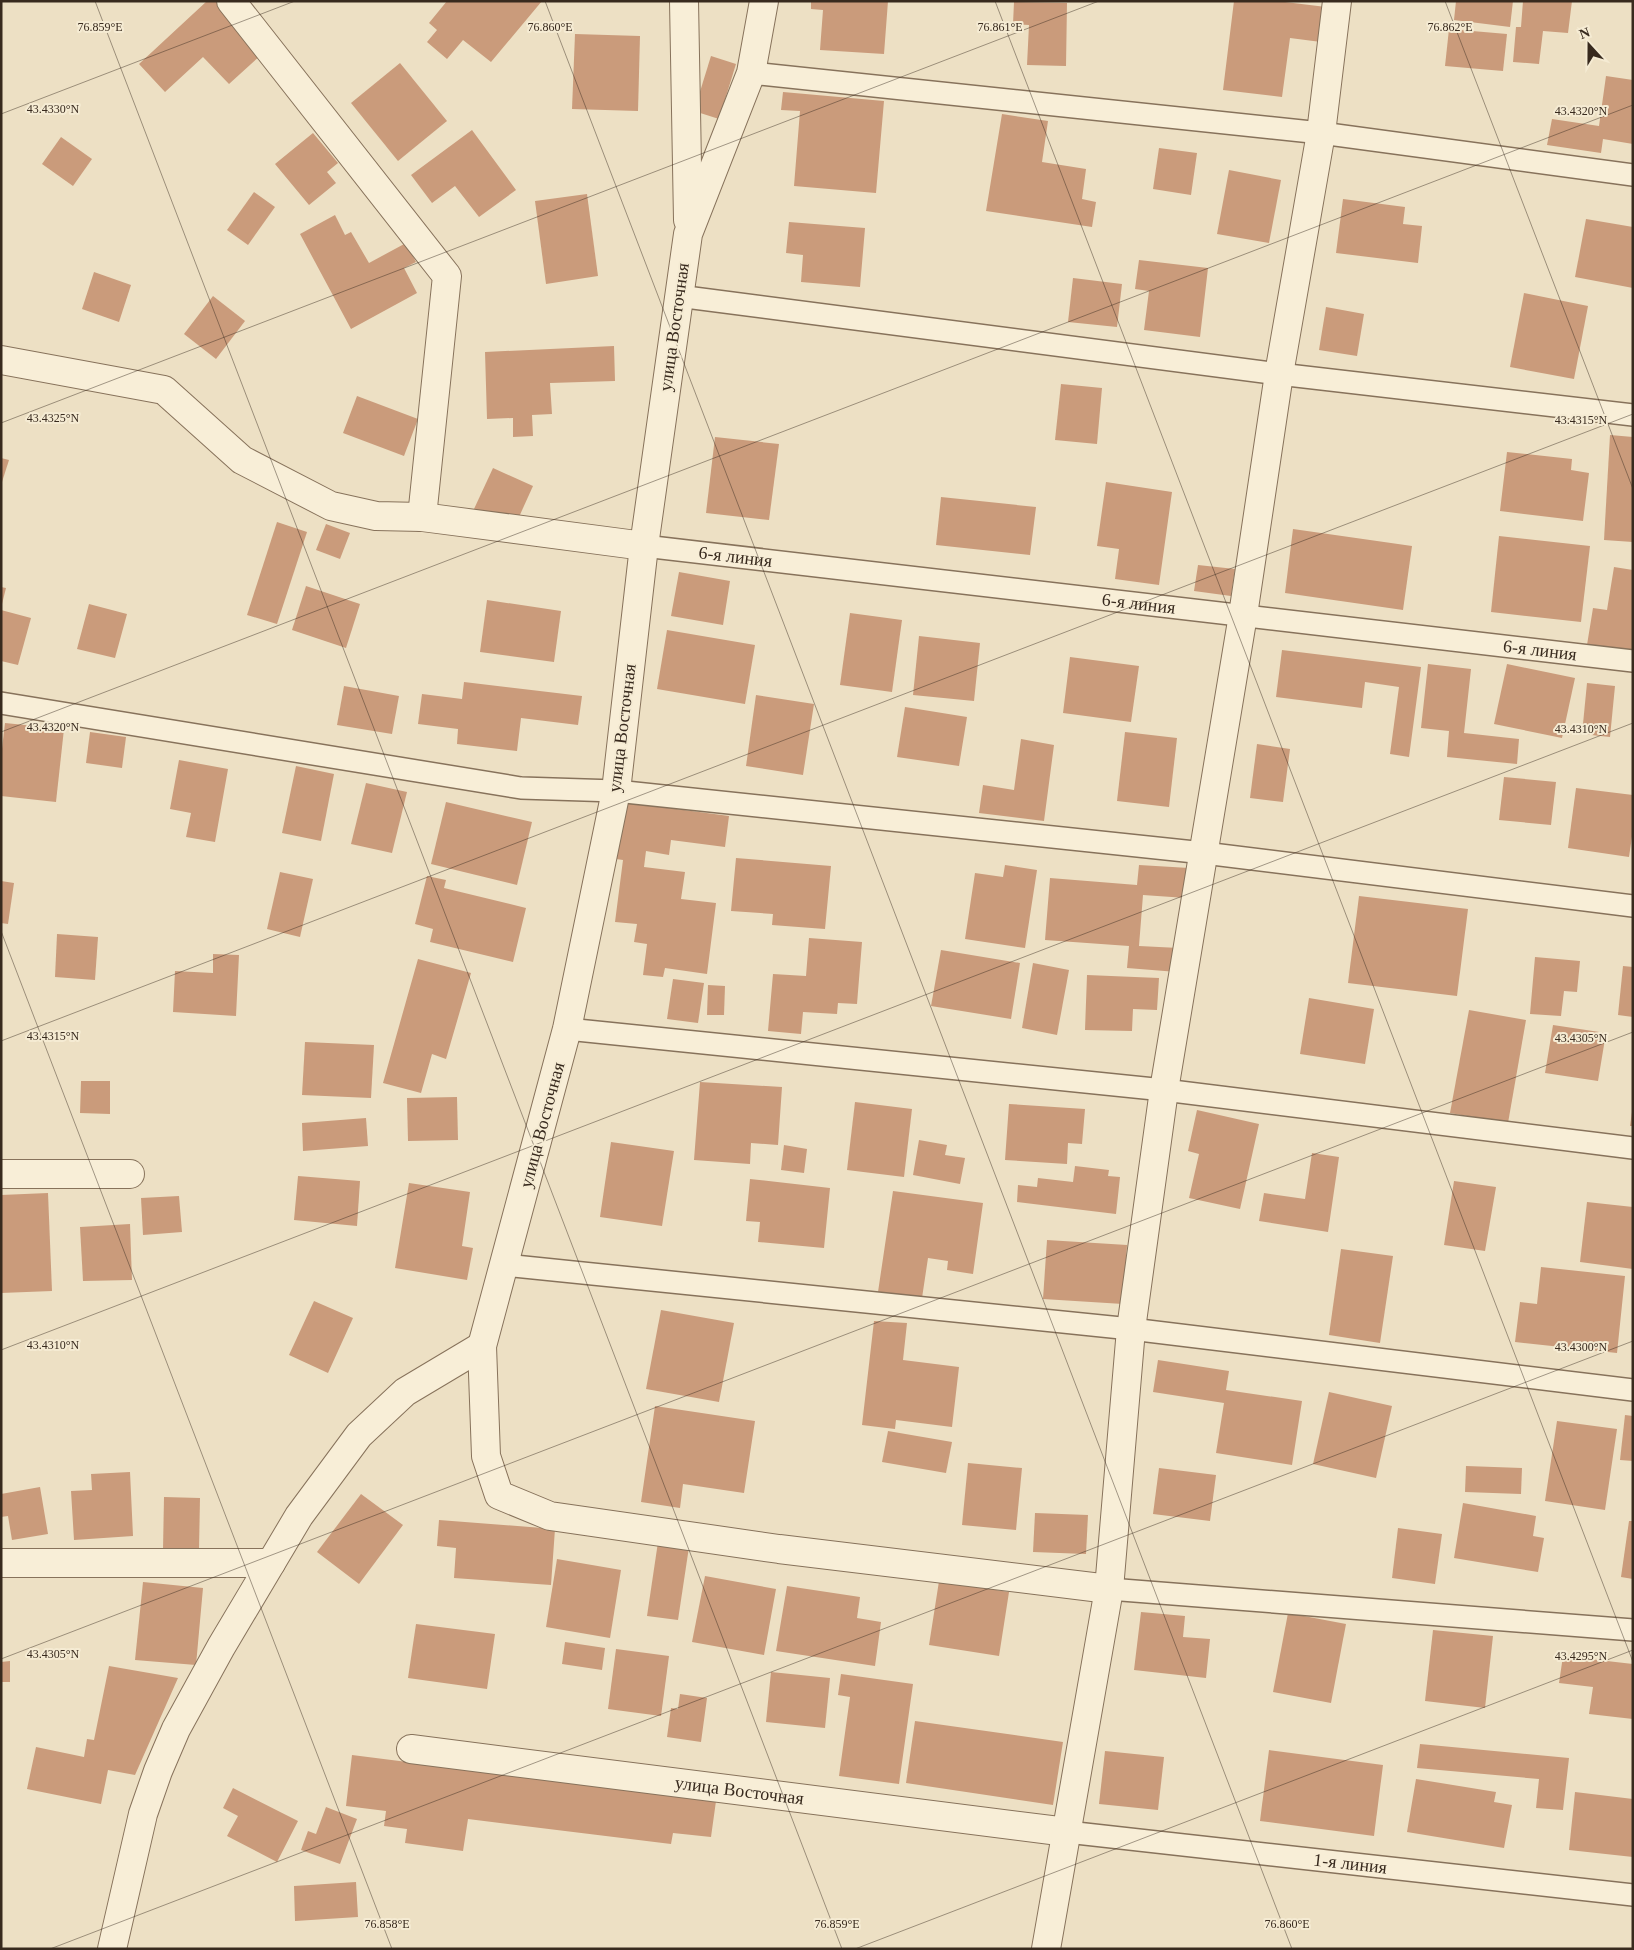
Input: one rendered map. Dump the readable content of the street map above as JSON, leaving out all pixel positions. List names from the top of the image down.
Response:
{
  "streets": {
    "street": ["улица Восточная"],
    "lane": ["6-я линия", "1-я линия"]
  },
  "crossings": [
    ["улица Восточная", "6-я линия"],
    ["улица Восточная", "1-я линия"]
  ],
  "north": "top",
  "coordinates": [
    "76.862°E",
    "76.859°E",
    "76.860°E",
    "76.861°E",
    "43.4330°N",
    "43.4320°N",
    "43.4325°N",
    "43.4315°N",
    "43.4310°N",
    "43.4305°N",
    "43.4300°N",
    "43.4295°N",
    "76.858°E"
  ]
}
